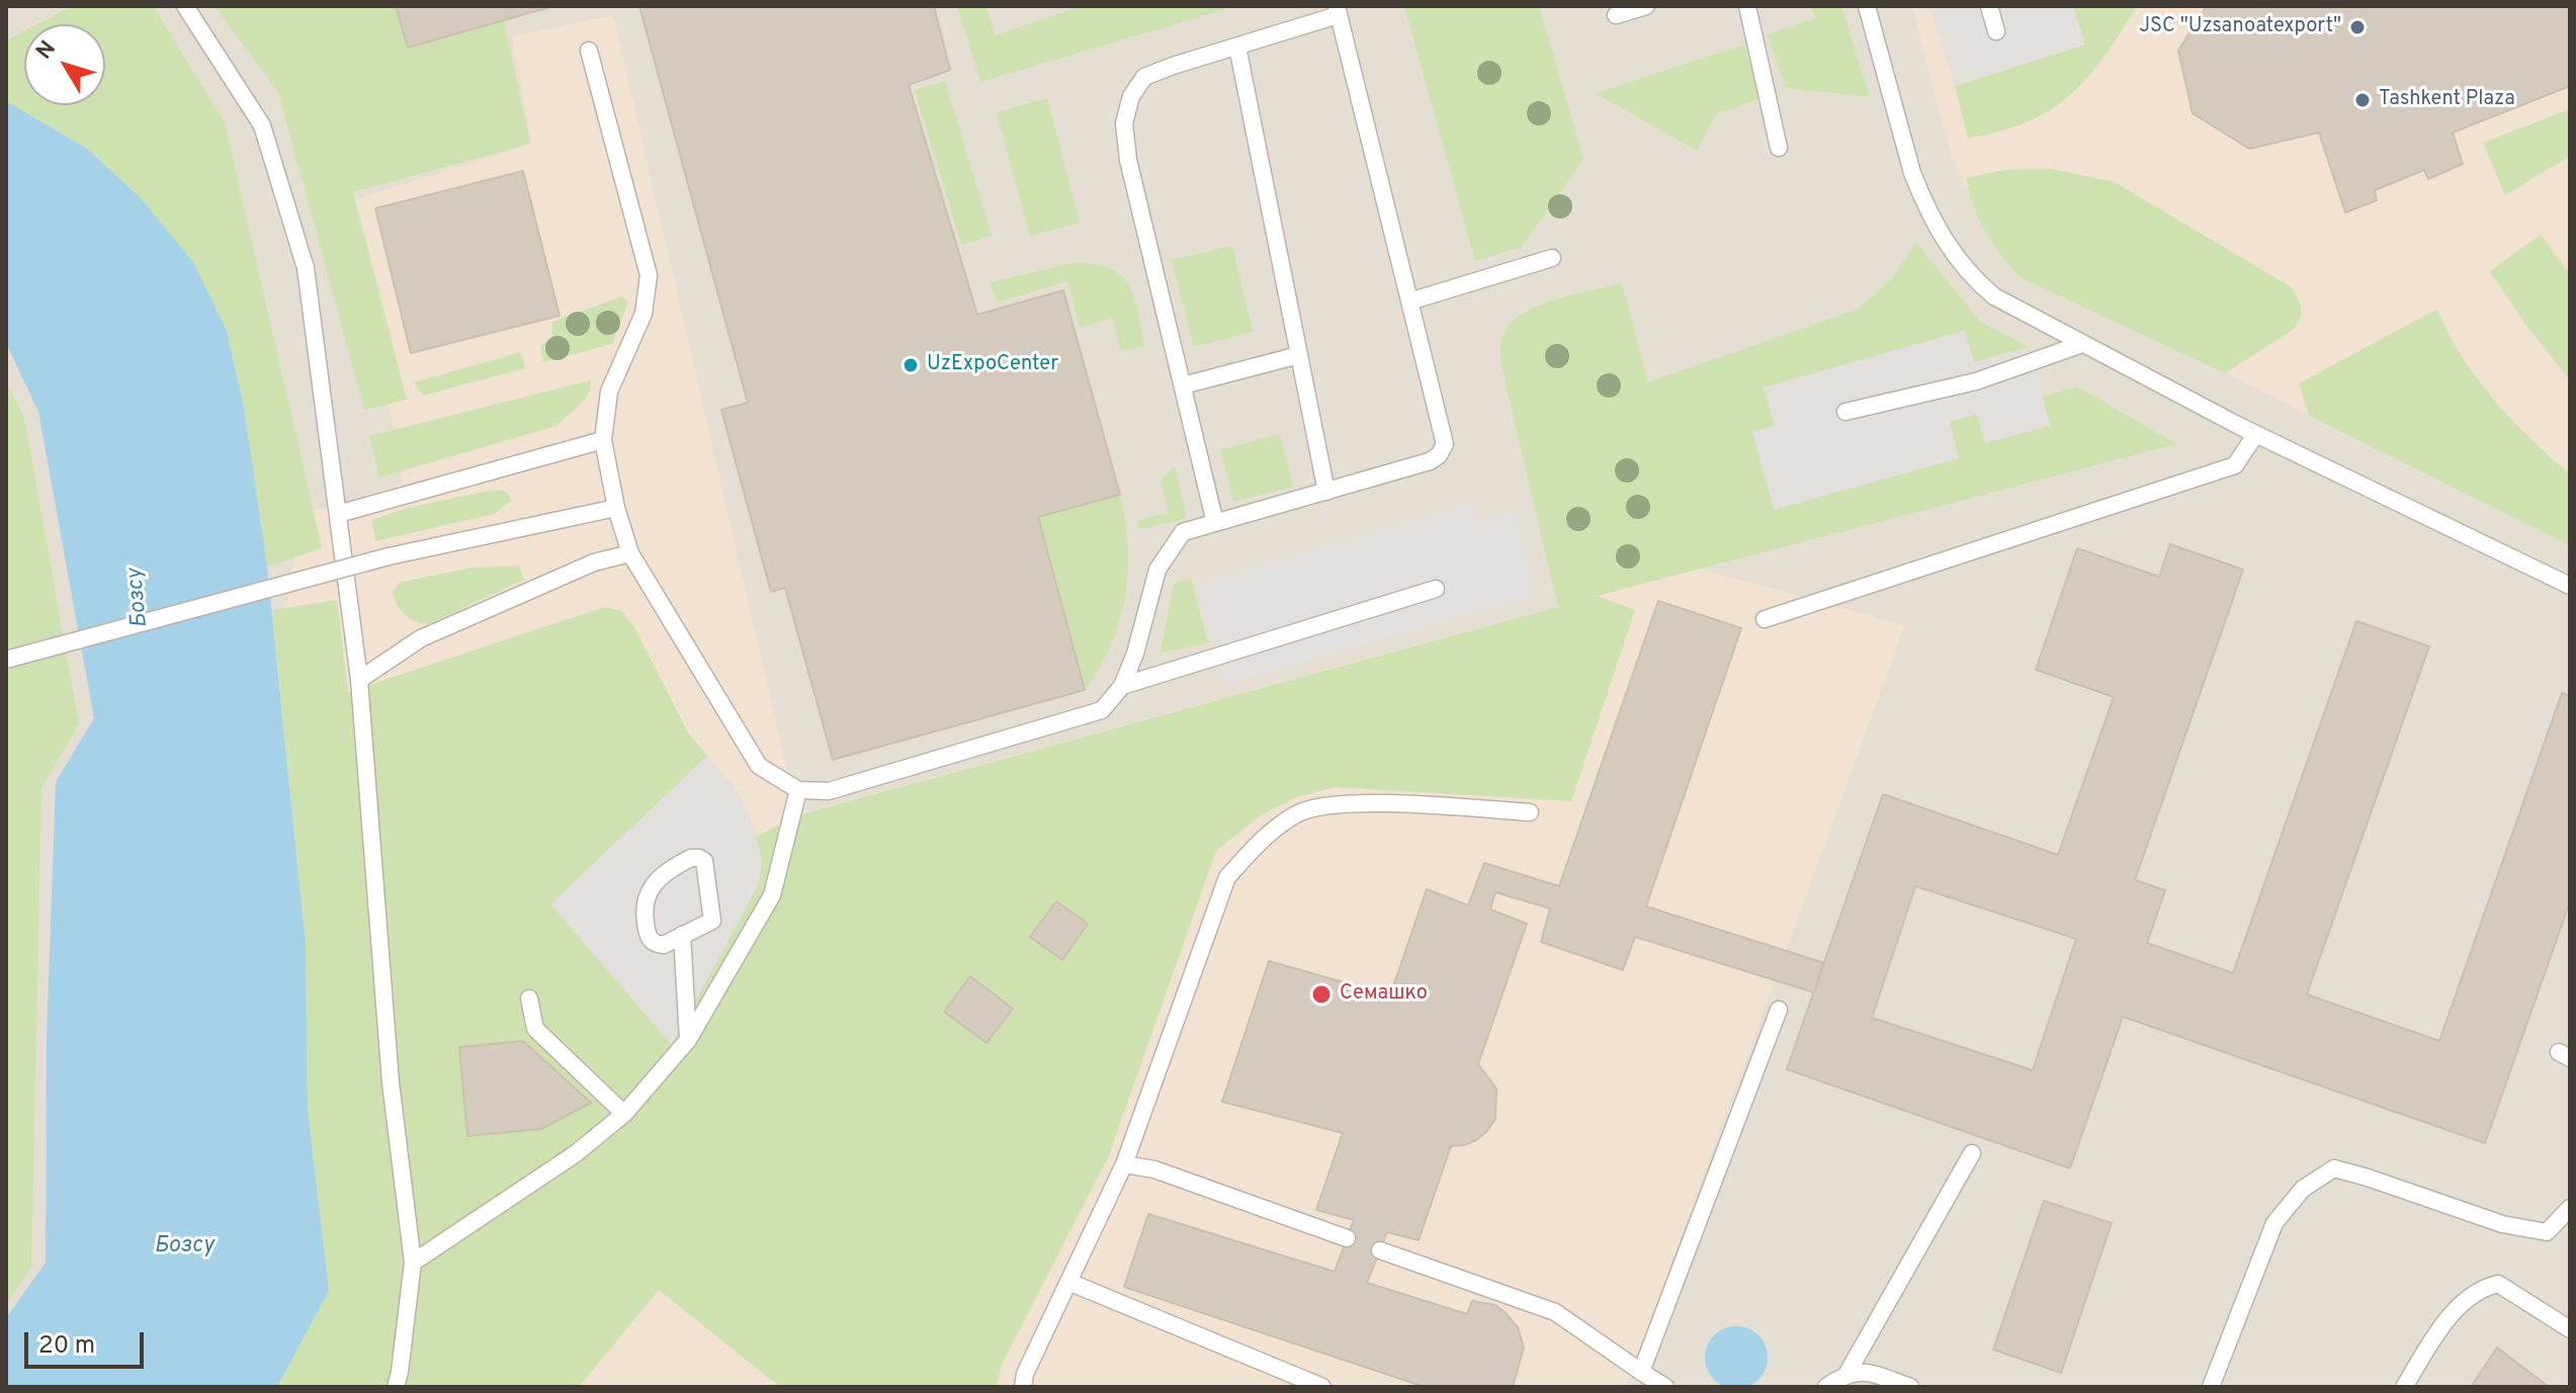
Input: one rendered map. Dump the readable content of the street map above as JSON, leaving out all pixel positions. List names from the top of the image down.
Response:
{
  "water": ["Бозсу"],
  "places": [
    "JSC \"Uzsanoatexport\"",
    "Tashkent Plaza",
    "UzExpoCenter",
    "Семашко"
  ],
  "scale_bar": "20 m",
  "north": "top left"
}
